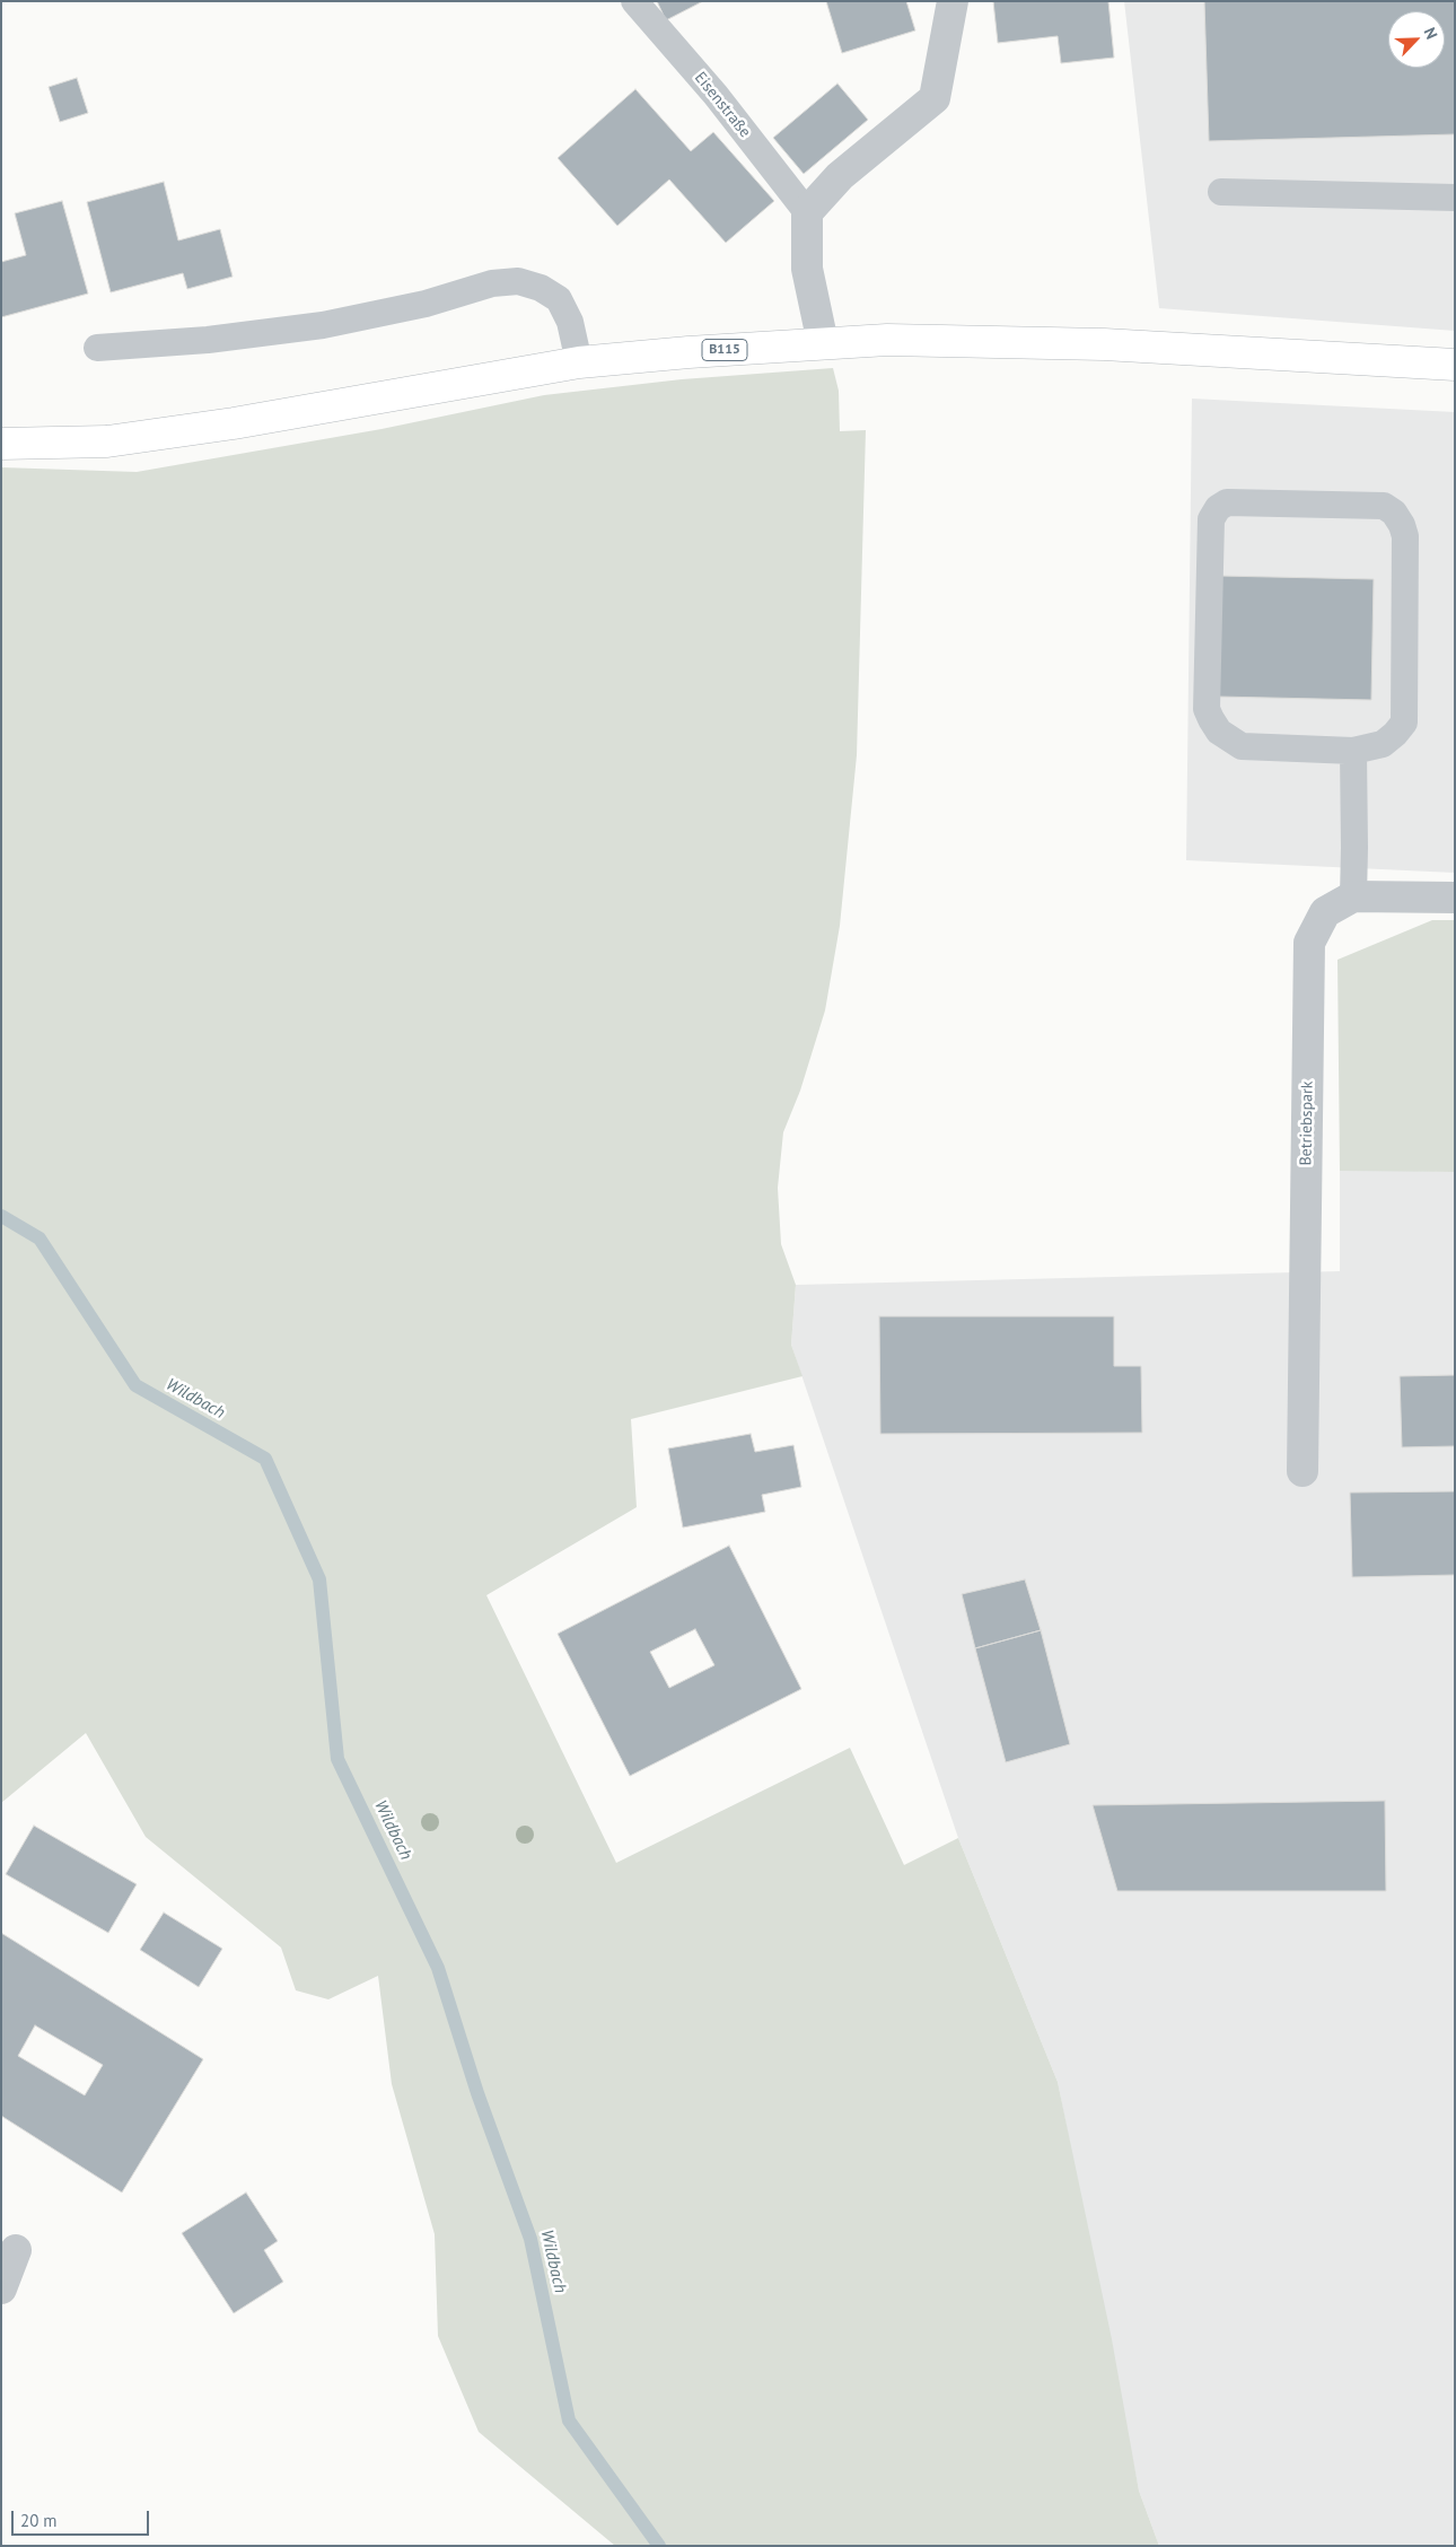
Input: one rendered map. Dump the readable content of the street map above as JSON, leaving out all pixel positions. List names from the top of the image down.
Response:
{
  "streets": {
    "main road": ["B115"],
    "street": ["Betriebspark"],
    "lane": ["Eisenstraße"]
  },
  "water": ["Wildbach"],
  "scale_bar": "20 m",
  "north": "top right"
}
